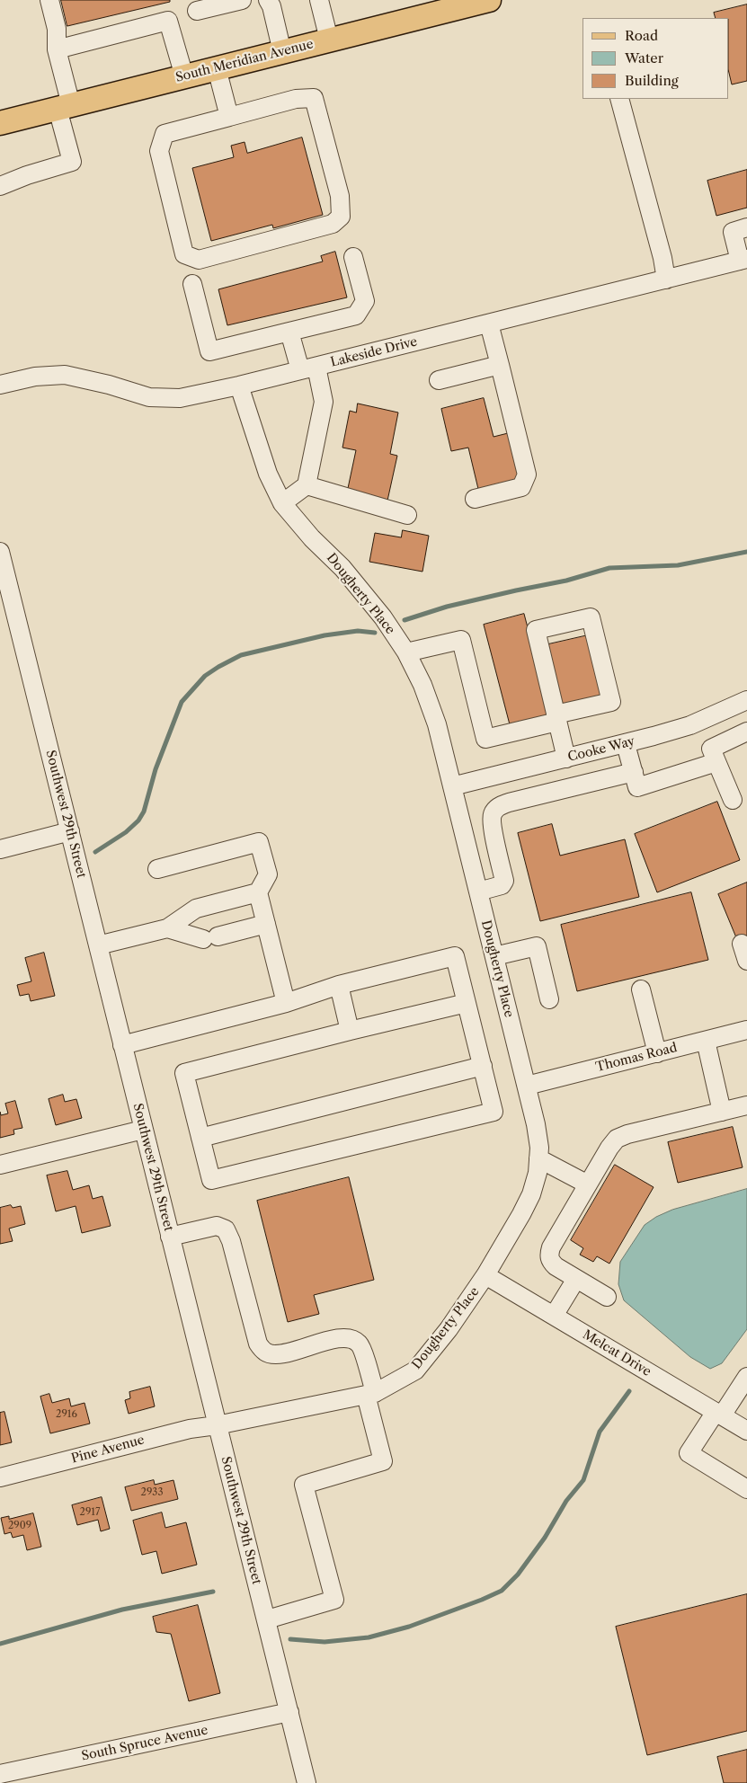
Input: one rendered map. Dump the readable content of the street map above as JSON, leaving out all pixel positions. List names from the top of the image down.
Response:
{
  "streets": {
    "main road": ["South Meridian Avenue"],
    "street": [
      "Lakeside Drive",
      "Dougherty Place",
      "Cooke Way",
      "Southwest 29th Street",
      "Thomas Road",
      "Melcat Drive",
      "Pine Avenue",
      "South Spruce Avenue"
    ]
  },
  "crossings": [
    ["Lakeside Drive", "Dougherty Place"],
    ["Dougherty Place", "Cooke Way"],
    ["Dougherty Place", "Southwest 29th Street"],
    ["Dougherty Place", "Thomas Road"],
    ["Dougherty Place", "Melcat Drive"],
    ["Dougherty Place", "Pine Avenue"],
    ["Southwest 29th Street", "Pine Avenue"],
    ["Southwest 29th Street", "South Spruce Avenue"]
  ],
  "house_numbers": [
    "2916",
    "2933",
    "2917",
    "2909"
  ],
  "legend": ["Road", "Water", "Building"]
}
